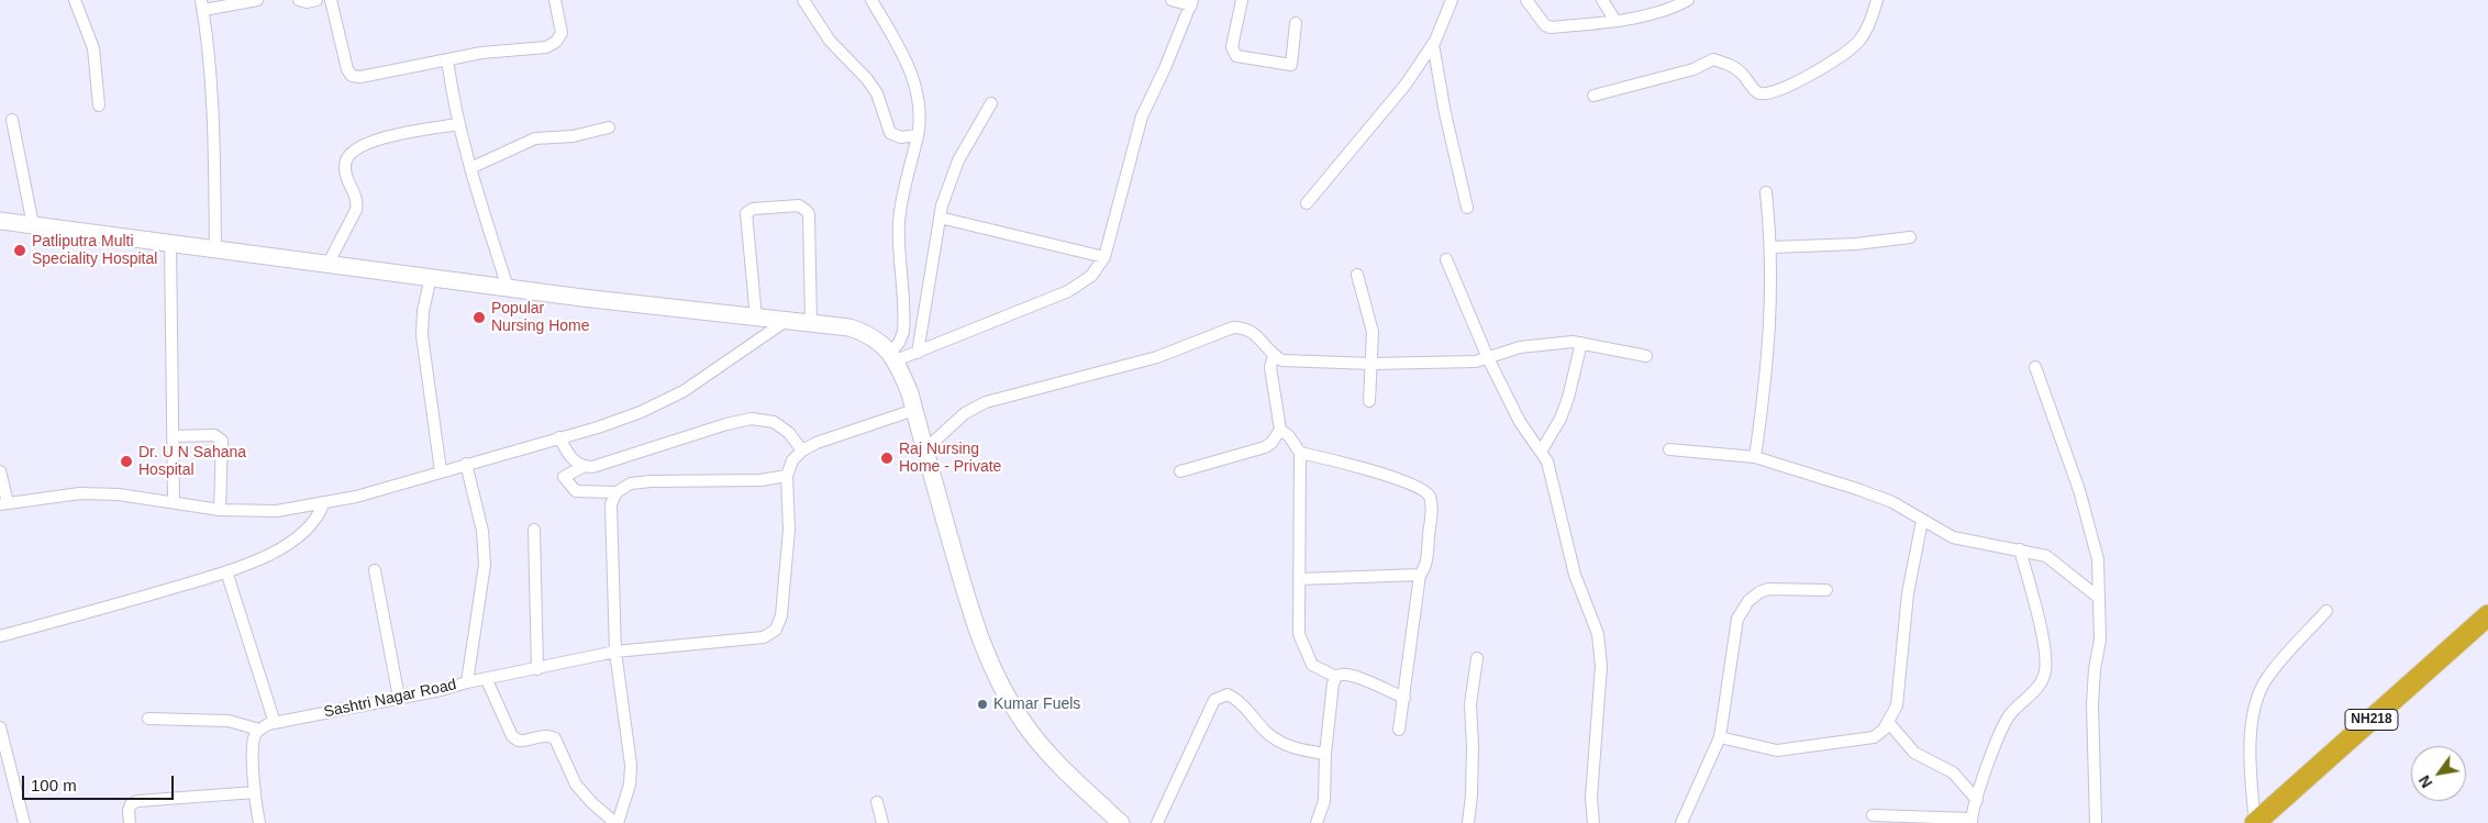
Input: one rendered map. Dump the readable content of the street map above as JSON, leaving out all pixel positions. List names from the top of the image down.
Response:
{
  "streets": {
    "highway": ["NH218"],
    "street": ["Sashtri Nagar Road"]
  },
  "places": [
    "Patliputra Multi Speciality Hospital",
    "Popular Nursing Home",
    "Raj Nursing Home - Private",
    "Dr. U N Sahana Hospital",
    "Kumar Fuels"
  ],
  "scale_bar": "100 m",
  "north": "bottom left"
}
